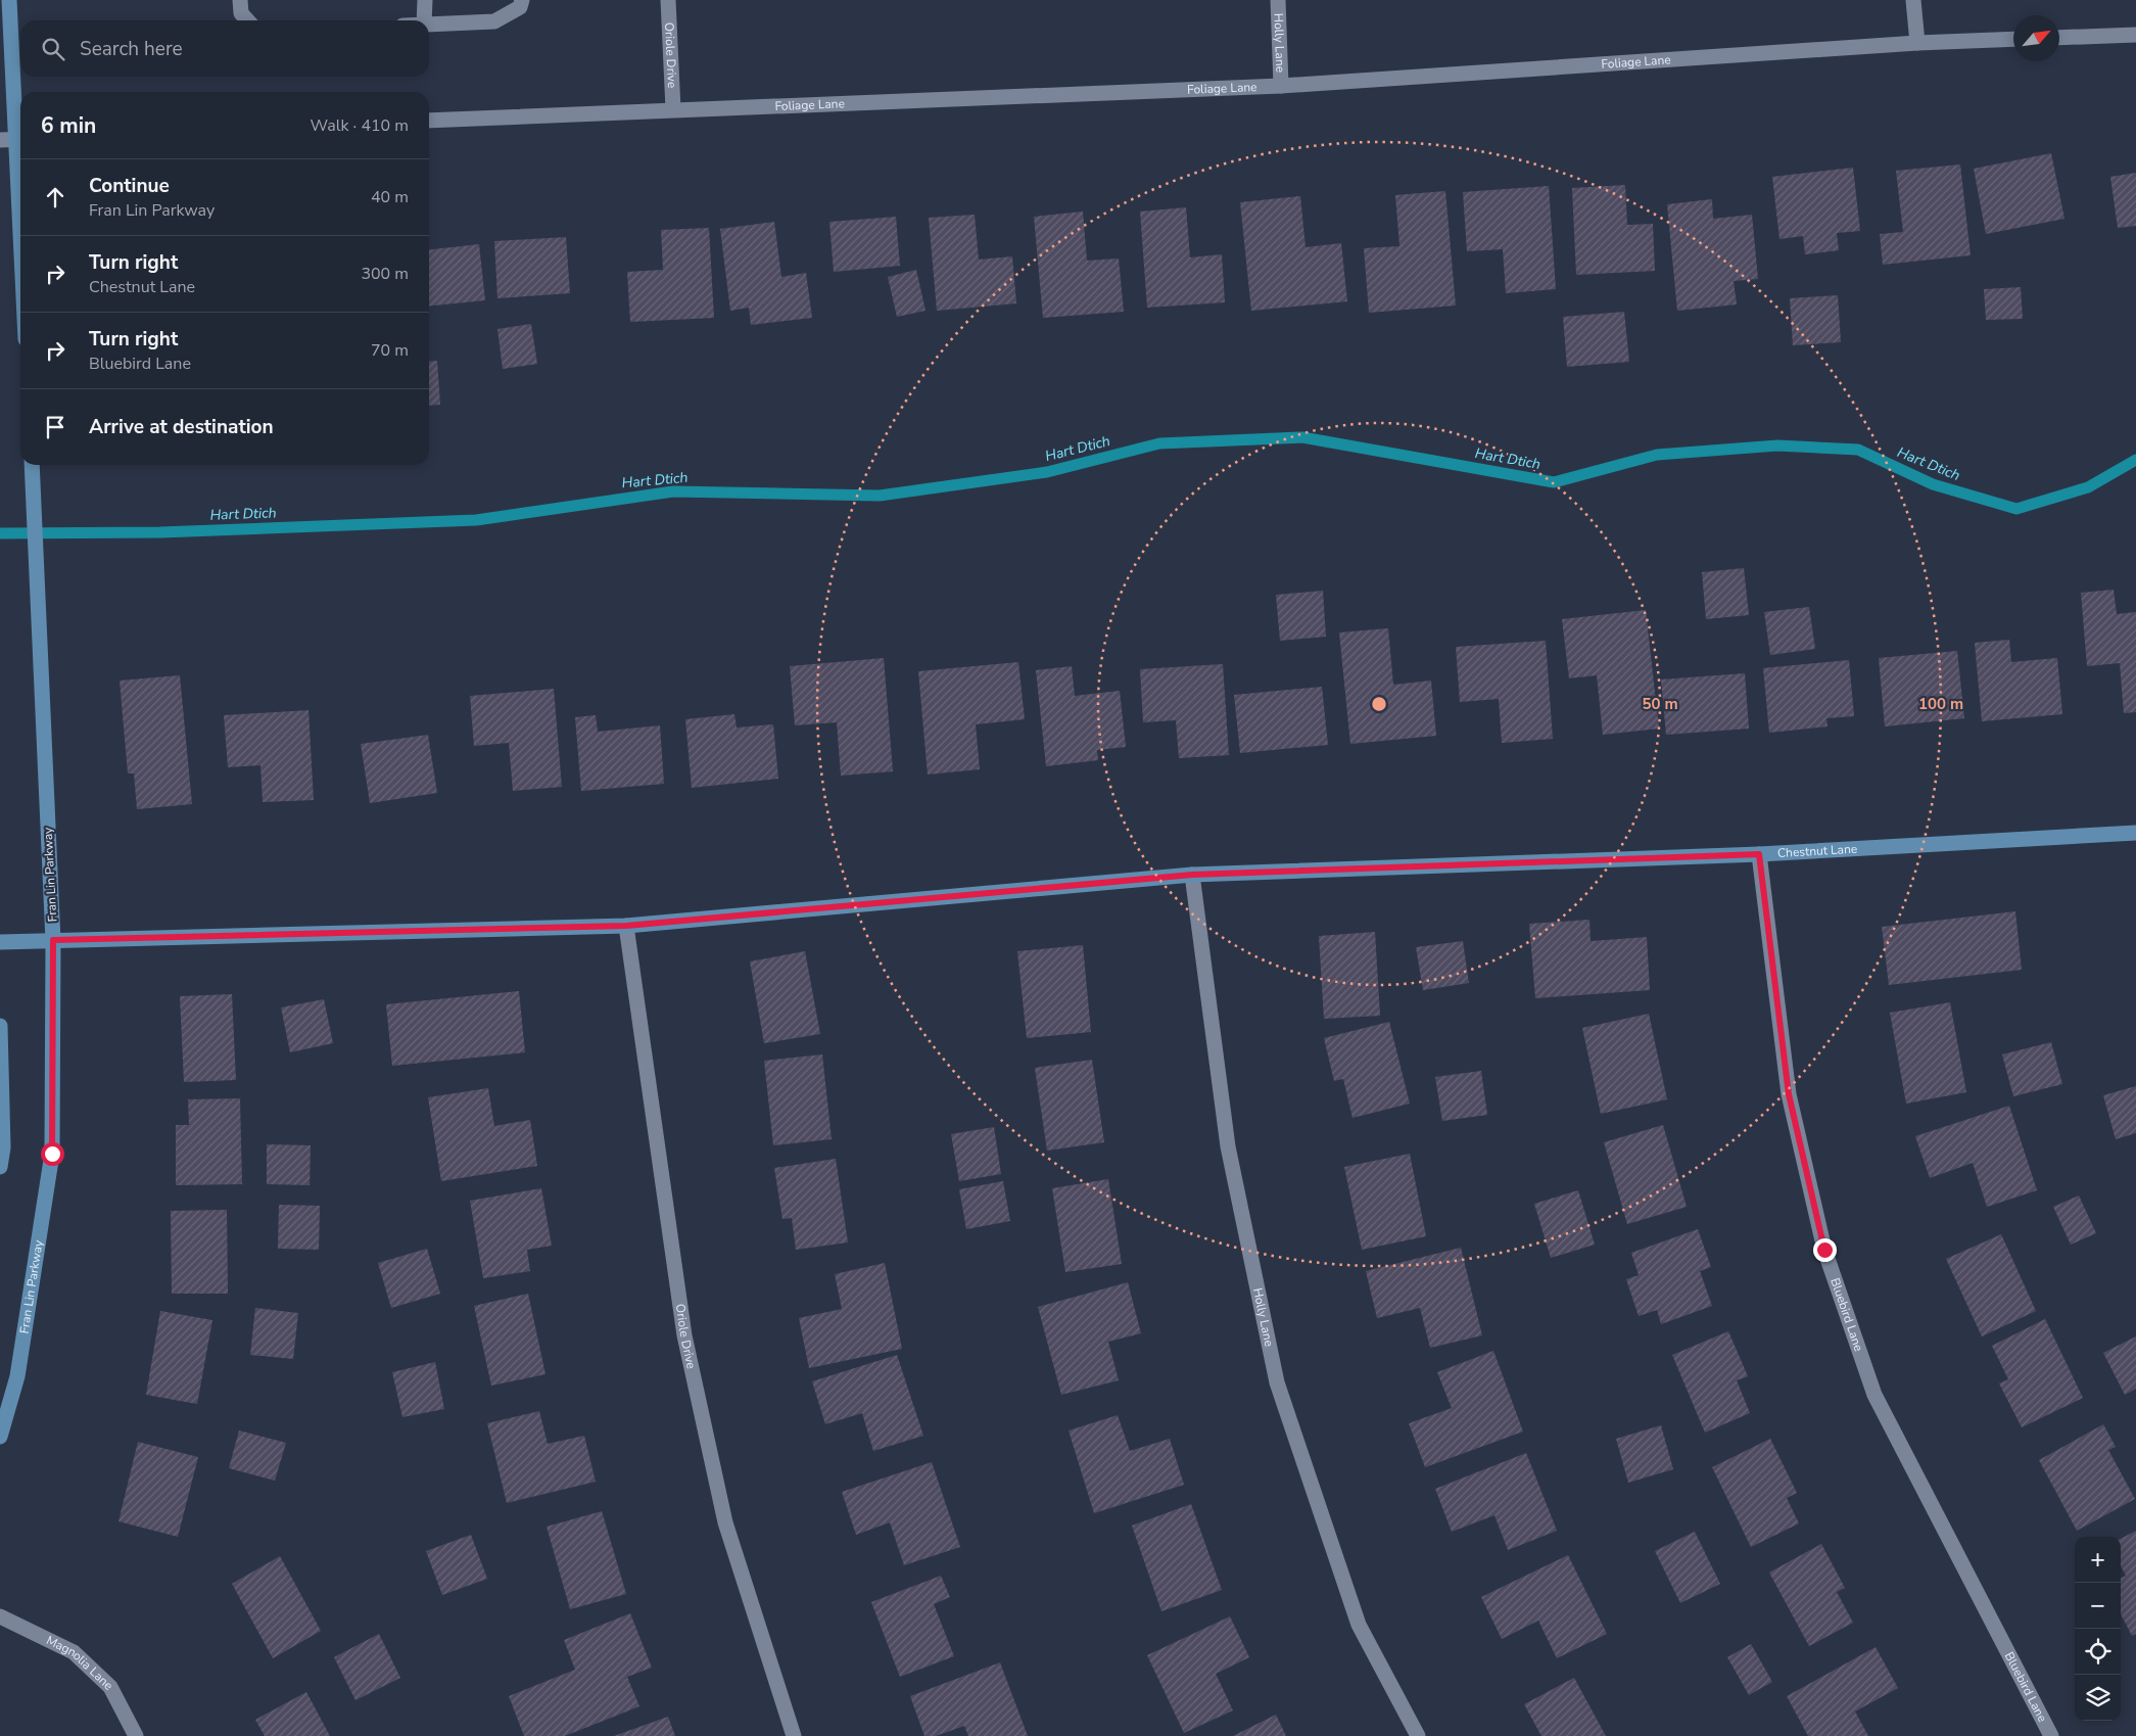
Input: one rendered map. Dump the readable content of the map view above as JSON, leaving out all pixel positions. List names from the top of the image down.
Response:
{
  "streets": {
    "street": [
      "Holly Lane",
      "Oriole Drive",
      "Foliage Lane",
      "Chestnut Lane",
      "Fran Lin Parkway",
      "Bluebird Lane",
      "Magnolia Lane"
    ]
  },
  "crossings": [
    ["Holly Lane", "Foliage Lane"],
    ["Holly Lane", "Chestnut Lane"],
    ["Oriole Drive", "Foliage Lane"],
    ["Oriole Drive", "Chestnut Lane"],
    ["Chestnut Lane", "Fran Lin Parkway"],
    ["Chestnut Lane", "Bluebird Lane"]
  ],
  "water": ["Hart Dtich"],
  "north": "top right",
  "page": {
    "search": "Search here",
    "heading": ["6 min", "Walk · 410 m"],
    "list": [
      ["Continue", "Fran Lin Parkway", "40 m"],
      ["Turn right", "Chestnut Lane", "300 m"],
      ["Turn right", "Bluebird Lane", "70 m"],
      "Arrive at destination"
    ],
    "map_buttons": ["+", "−"]
  },
  "rings": ["50 m", "100 m"]
}
